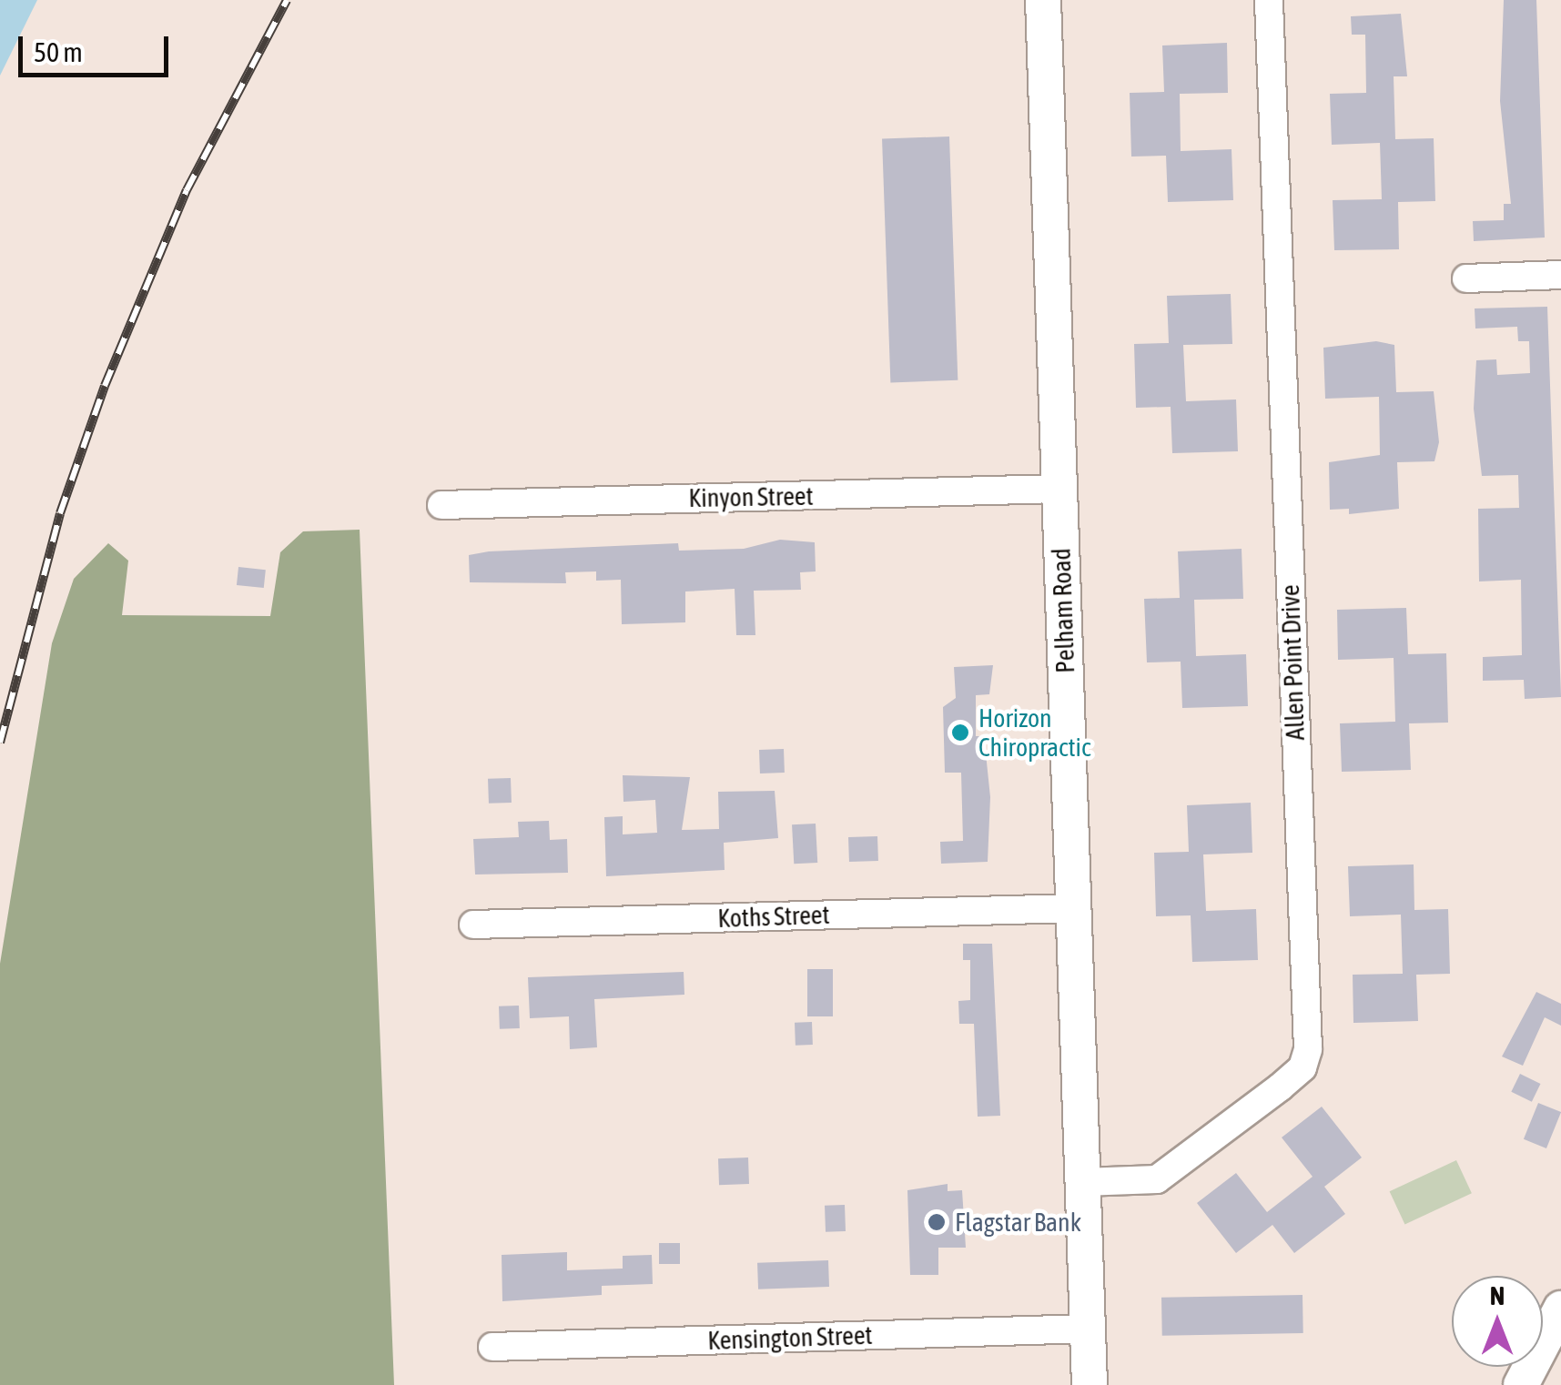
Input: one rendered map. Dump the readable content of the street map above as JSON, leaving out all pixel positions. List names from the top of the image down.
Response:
{
  "streets": {
    "main road": ["Pelham Road"],
    "street": [
      "Kinyon Street",
      "Allen Point Drive",
      "Koths Street",
      "Kensington Street"
    ]
  },
  "crossings": [
    ["Kinyon Street", "Pelham Road"],
    ["Pelham Road", "Allen Point Drive"],
    ["Pelham Road", "Koths Street"],
    ["Pelham Road", "Kensington Street"]
  ],
  "places": ["Horizon Chiropractic", "Flagstar Bank"],
  "scale_bar": "50 m",
  "north": "top"
}
